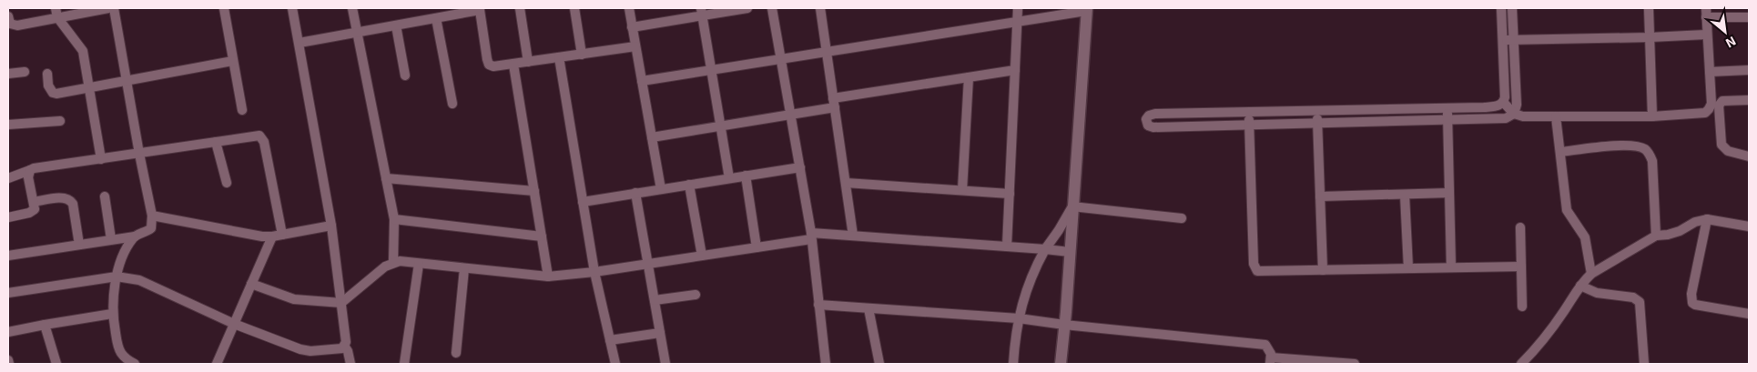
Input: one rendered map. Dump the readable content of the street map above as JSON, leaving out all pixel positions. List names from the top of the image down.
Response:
{
  "north": "bottom right"
}
